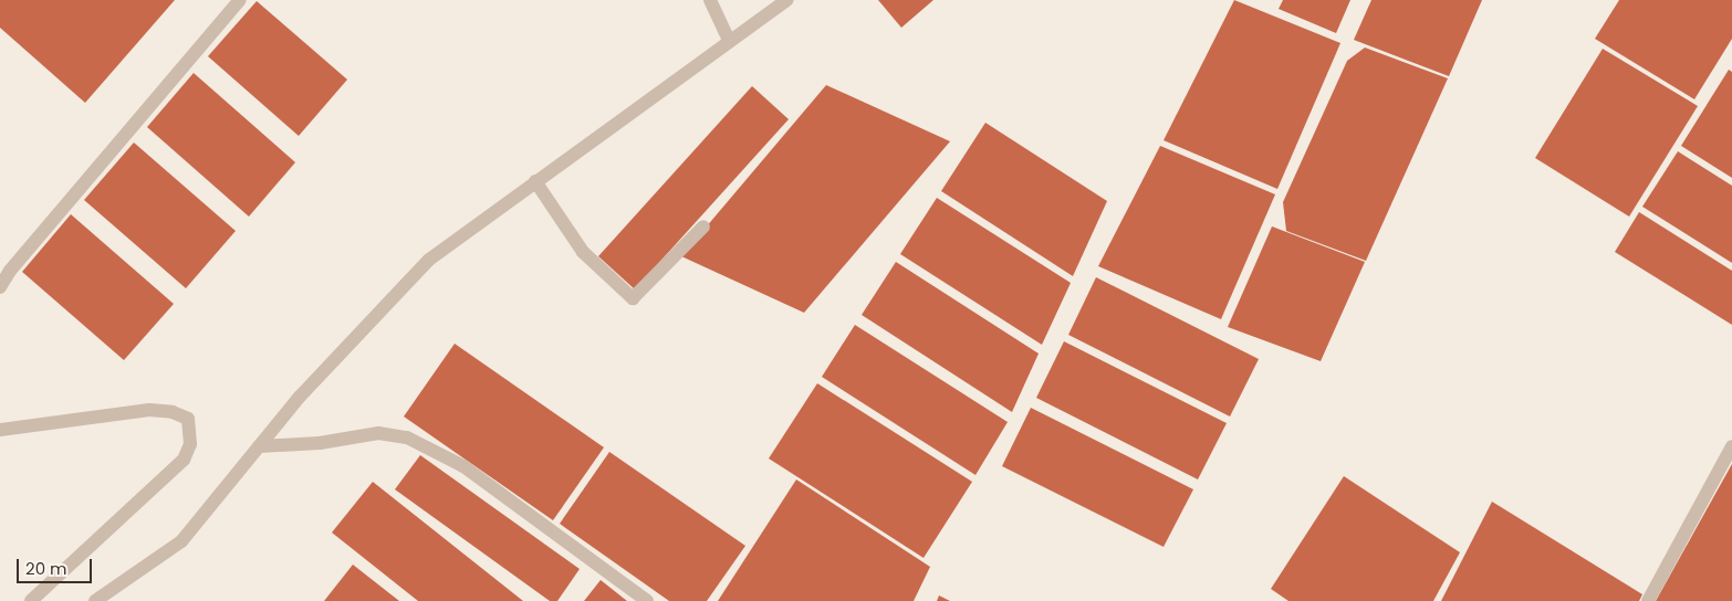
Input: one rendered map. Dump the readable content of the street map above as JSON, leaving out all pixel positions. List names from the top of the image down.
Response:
{
  "scale_bar": "20 m"
}
